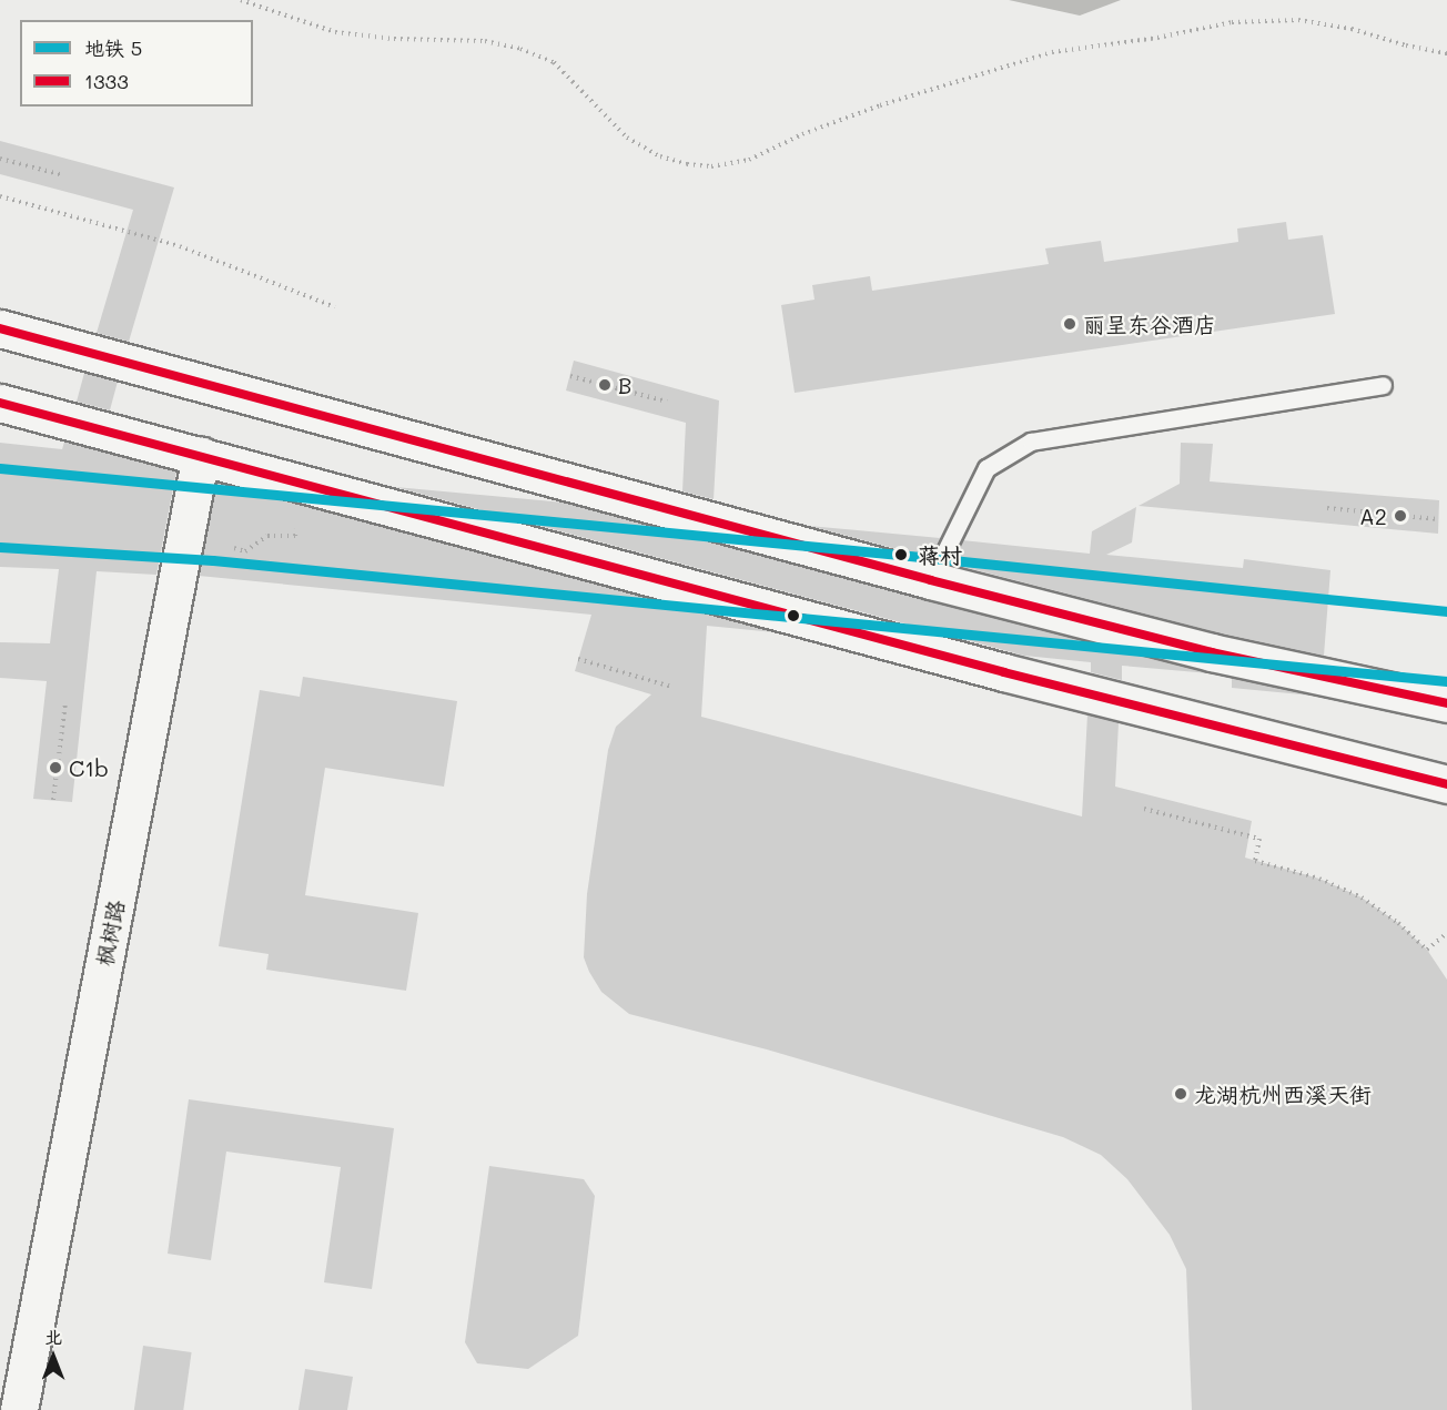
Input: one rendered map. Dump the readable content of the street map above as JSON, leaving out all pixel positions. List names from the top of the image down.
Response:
{
  "streets": {
    "main road": ["枫树路"]
  },
  "places": [
    "丽呈东谷酒店",
    "B",
    "A2",
    "蒋村",
    "C1b",
    "龙湖杭州西溪天街"
  ],
  "lines": ["transit line 1333", "metro line 5"],
  "legend": ["地铁 5", "1333"],
  "north": "top"
}
